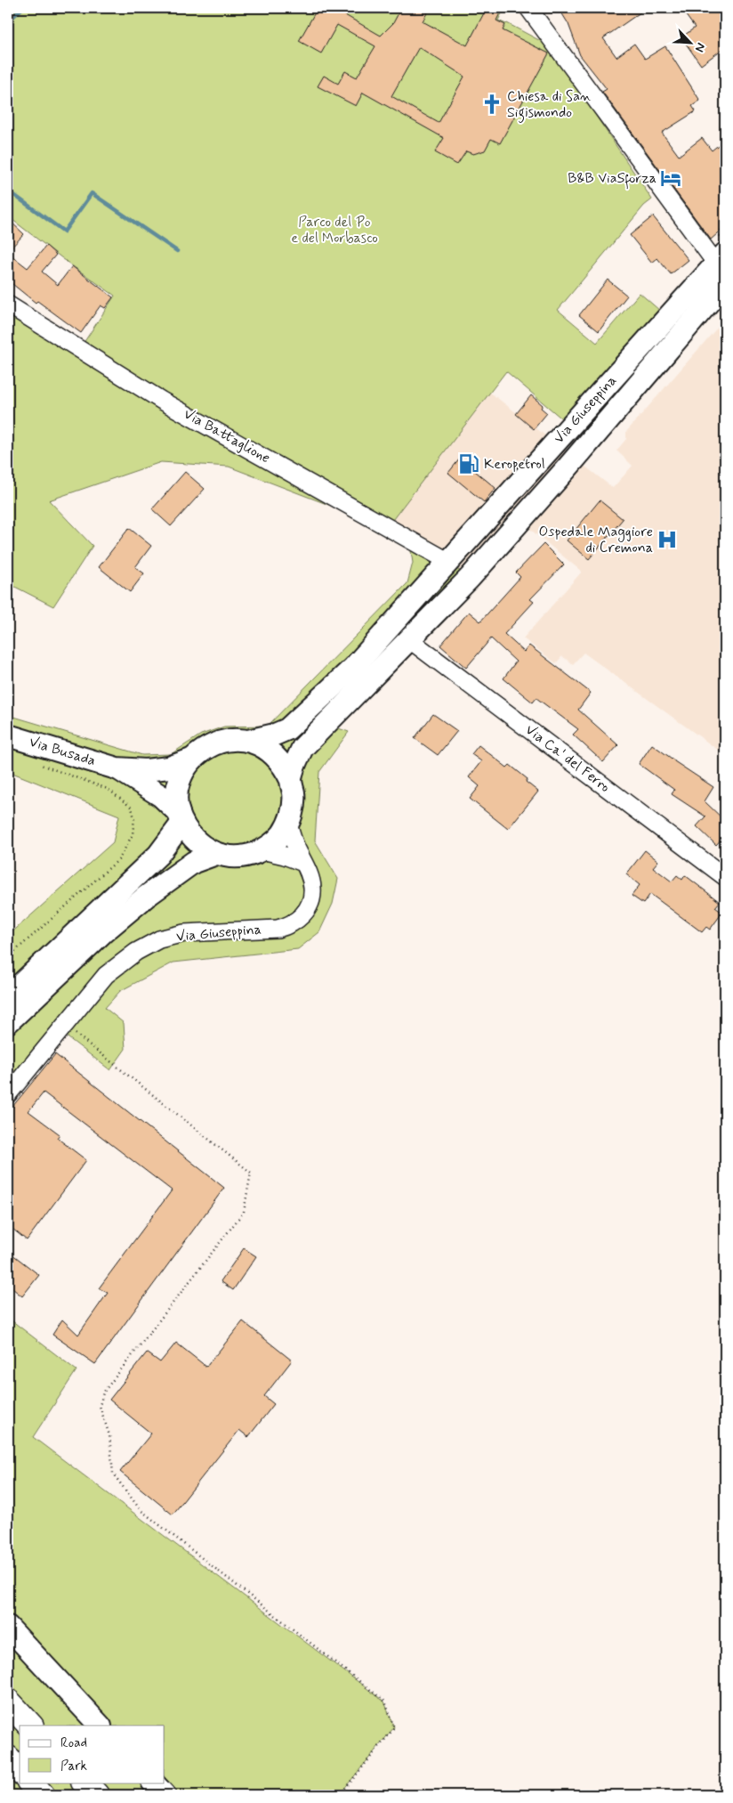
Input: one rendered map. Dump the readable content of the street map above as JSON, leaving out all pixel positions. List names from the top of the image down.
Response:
{
  "streets": {
    "main road": ["Via Giuseppina", "Via Busada"],
    "street": ["Via Battaglione", "Via Ca' del Ferro"]
  },
  "crossings": [
    ["Via Giuseppina", "Via Battaglione"],
    ["Via Giuseppina", "Via Busada"],
    ["Via Giuseppina", "Via Ca' del Ferro"]
  ],
  "parks": ["Parco del Po e del Morbasco"],
  "places": {
    "church": ["Chiesa di San Sigismondo"],
    "hotel": ["B&B ViaSforza"],
    "fuel station": ["Keropetrol"],
    "hospital": ["Ospedale Maggiore di Cremona"]
  },
  "legend": ["Road", "Park"],
  "north": "bottom right"
}
